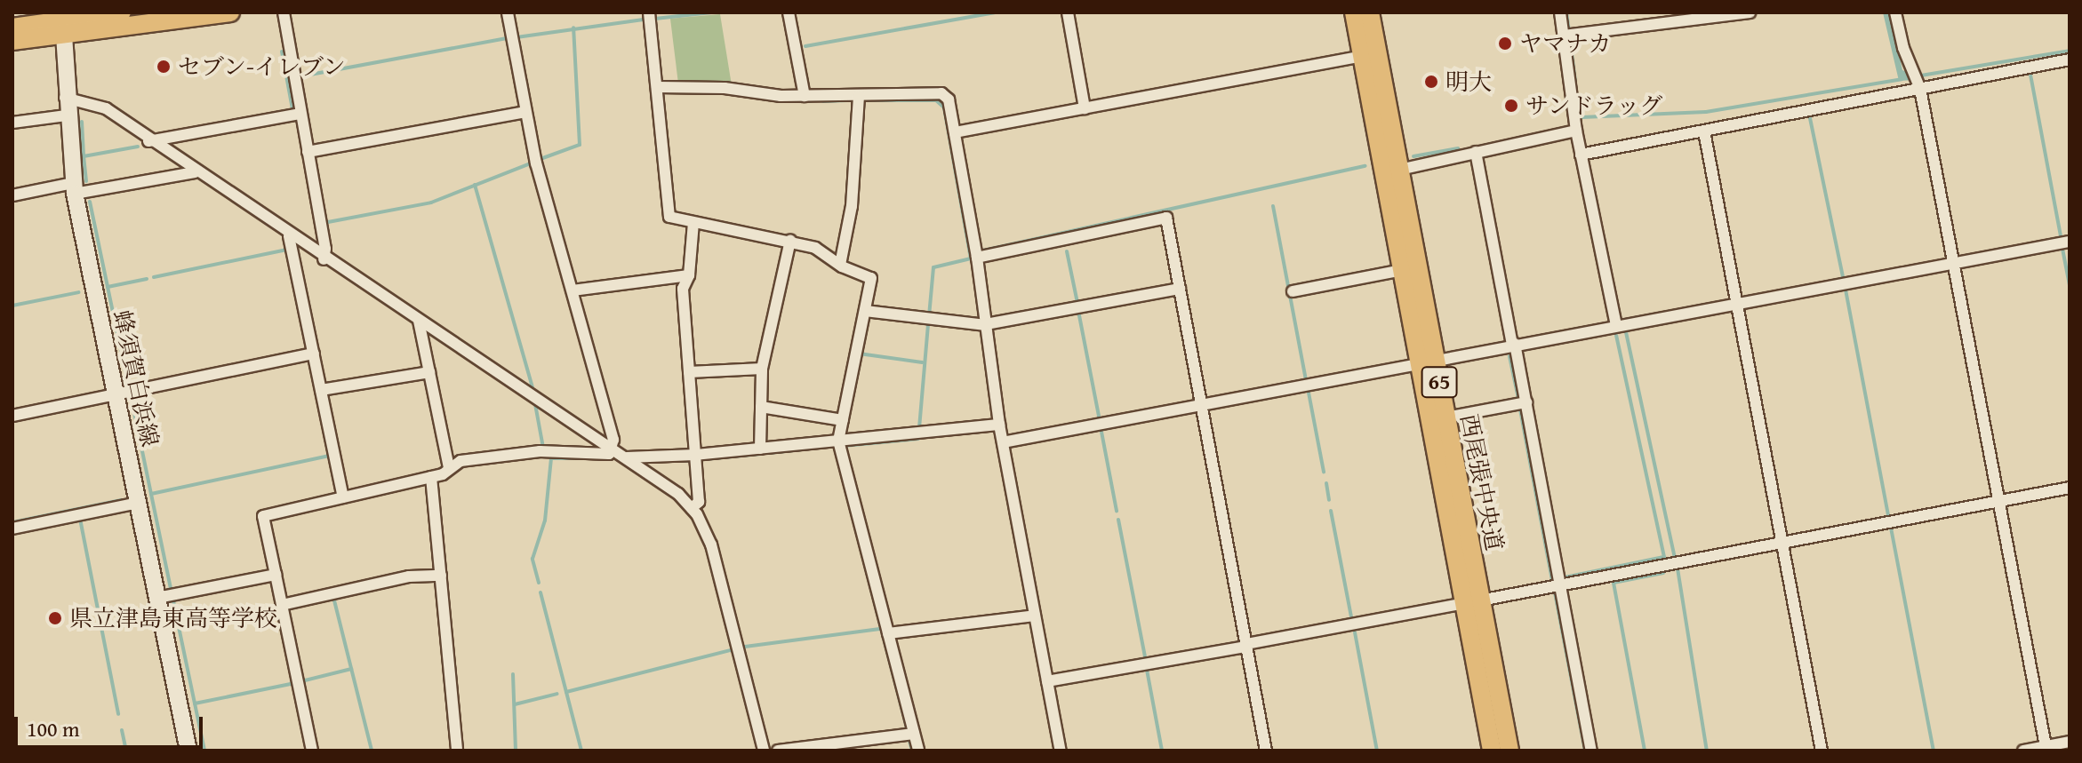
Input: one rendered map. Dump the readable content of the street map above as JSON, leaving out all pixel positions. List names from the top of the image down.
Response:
{
  "streets": {
    "main road": ["蜂須賀白浜線", "65", "西尾張中央道"]
  },
  "places": [
    "ヤマナカ",
    "セブン-イレブン",
    "明大",
    "サンドラッグ",
    "県立津島東高等学校"
  ],
  "scale_bar": "100 m"
}
